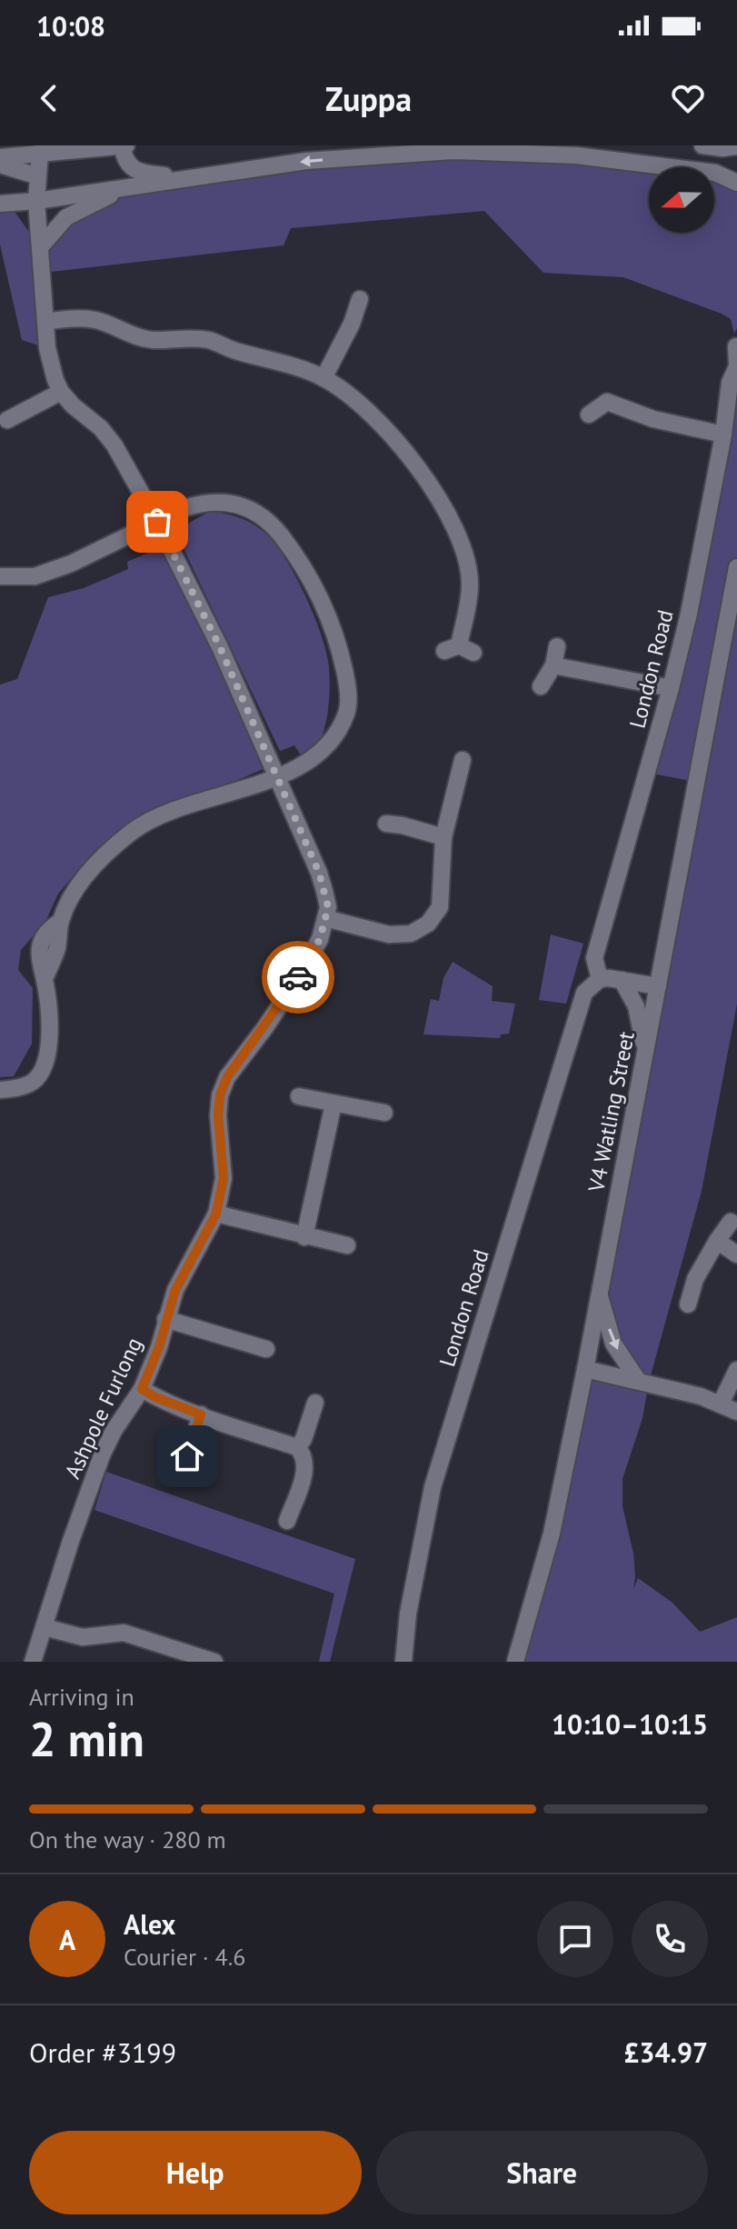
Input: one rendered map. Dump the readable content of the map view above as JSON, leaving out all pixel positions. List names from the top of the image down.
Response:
{
  "streets": {
    "street": ["London Road", "V4 Watling Street", "Ashpole Furlong"]
  },
  "north": "left",
  "page": {
    "status": "10:08",
    "header": "Zuppa",
    "heading": ["2 min", "Arriving in", "10:10–10:15"],
    "panel": [
      "Alex",
      "Courier · 4.6",
      "Order #3199",
      "£34.97"
    ],
    "bar": "On the way · 280 m",
    "round": "A",
    "buttons": ["Help", "Share"]
  }
}
